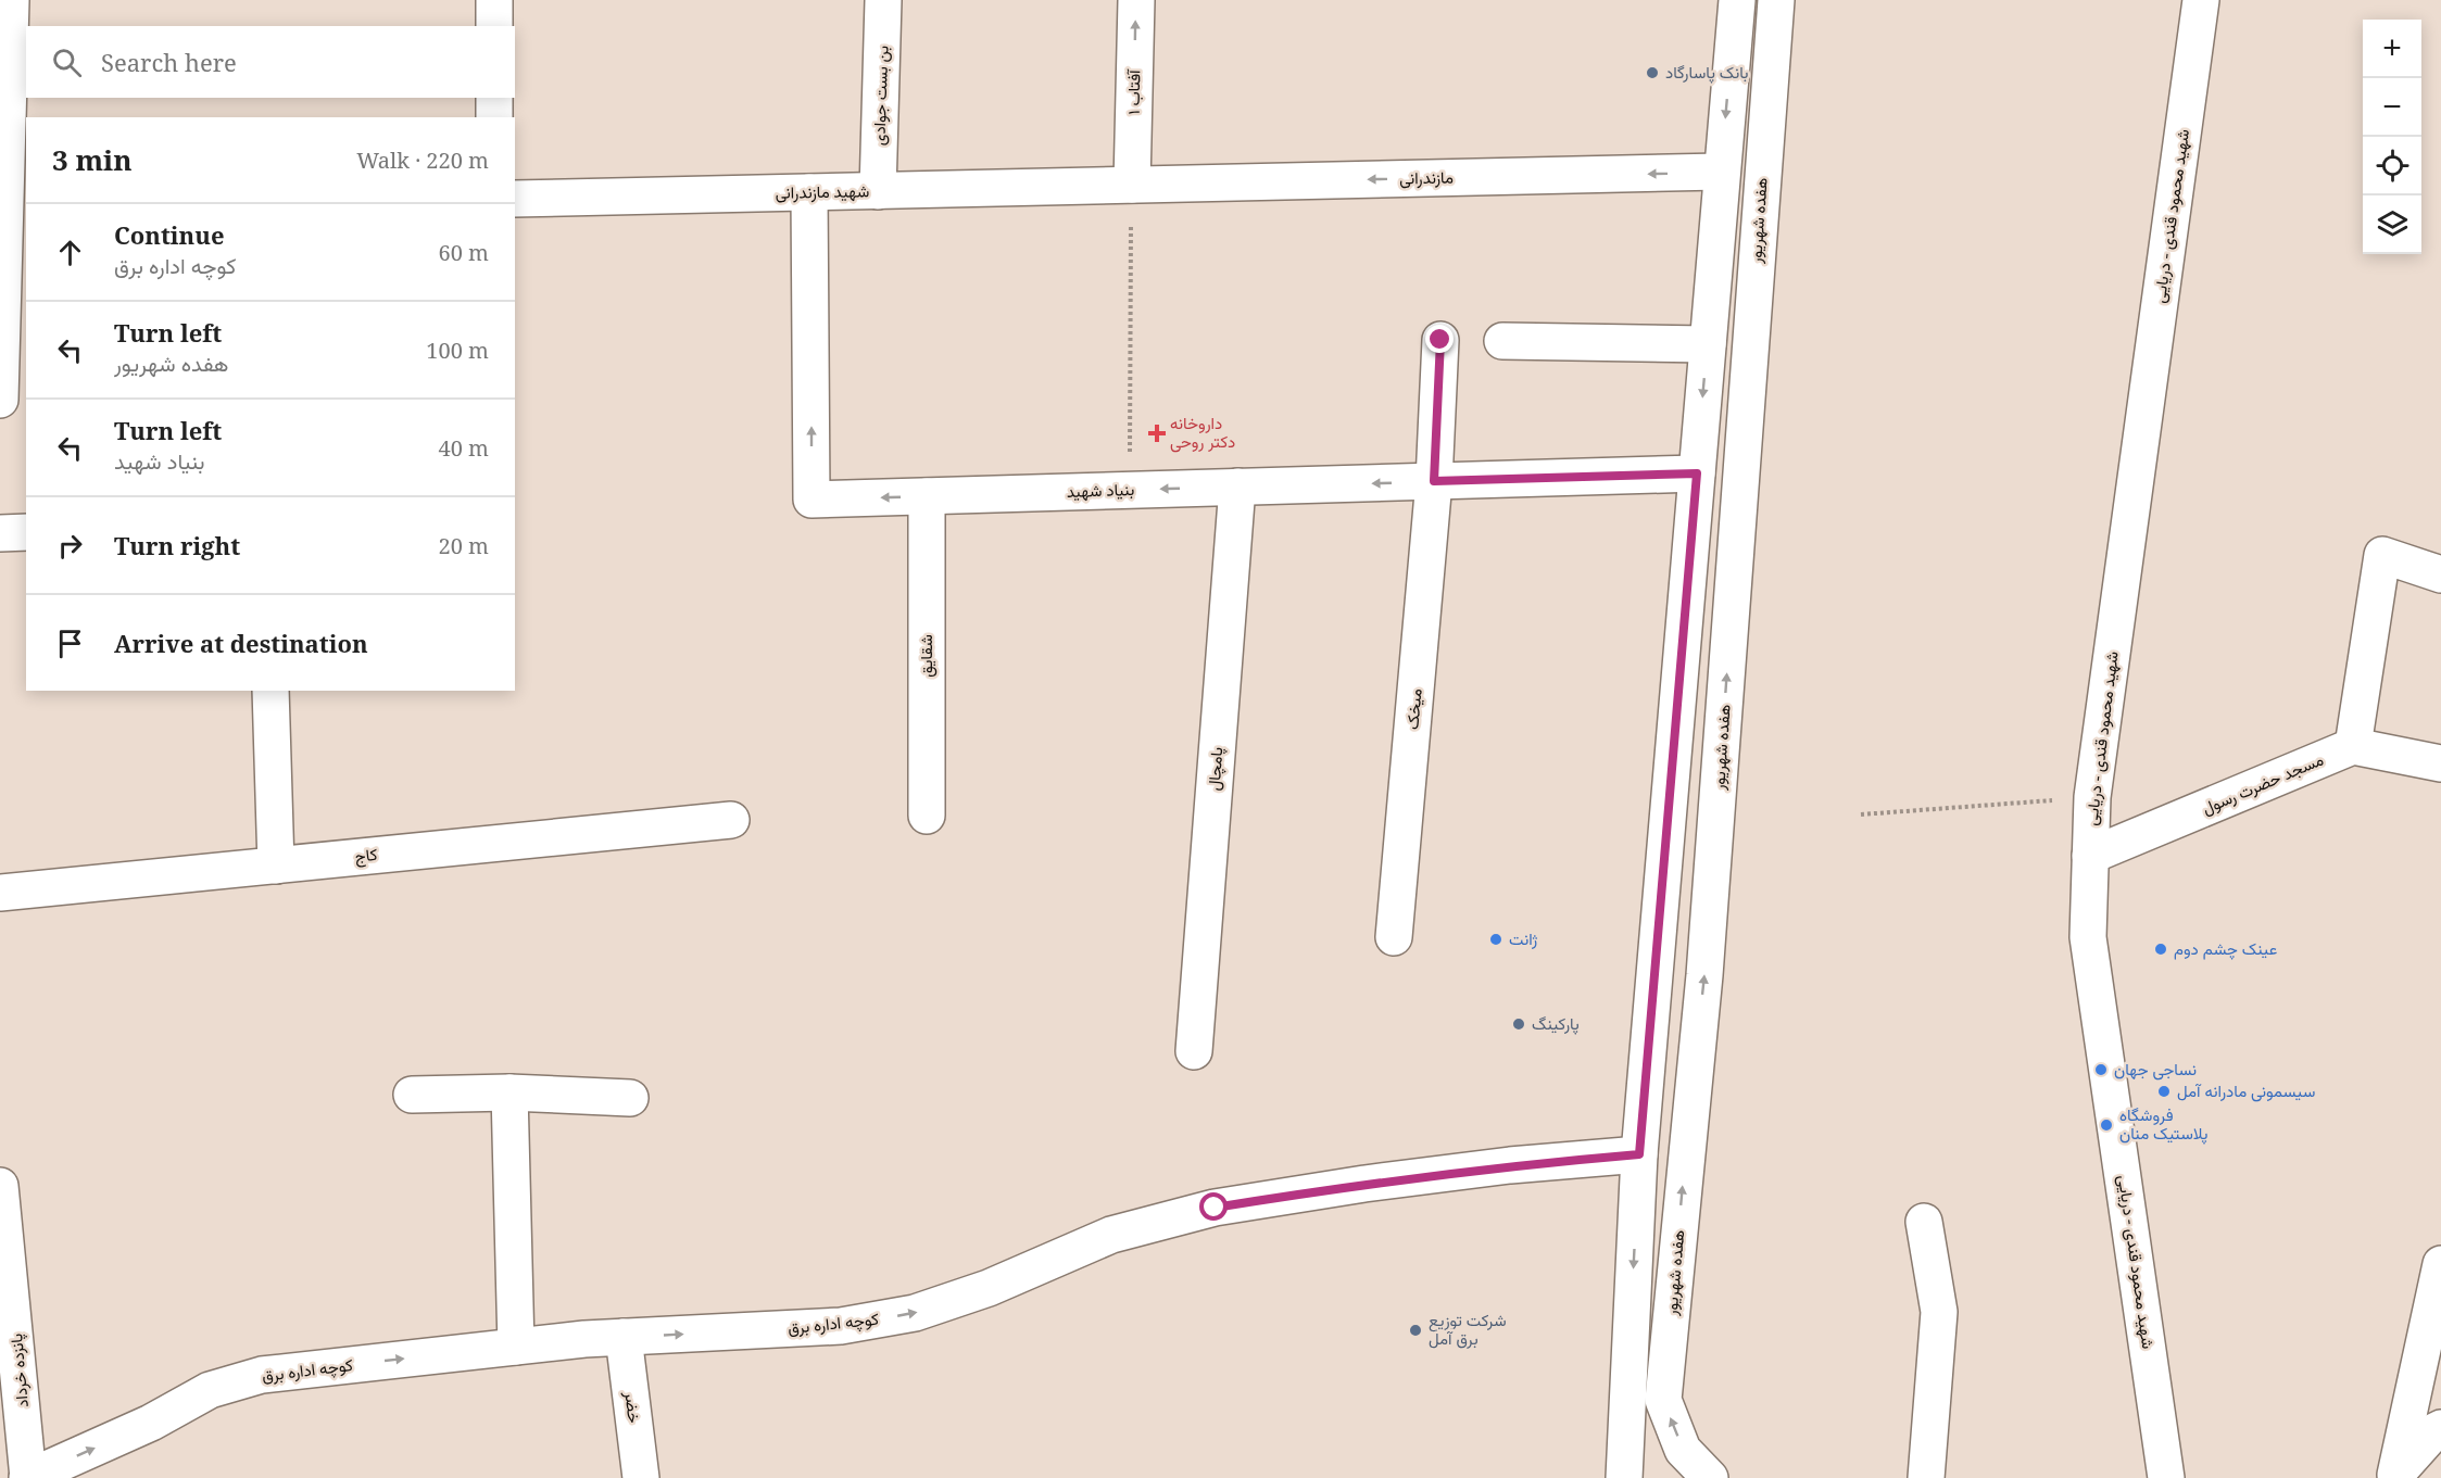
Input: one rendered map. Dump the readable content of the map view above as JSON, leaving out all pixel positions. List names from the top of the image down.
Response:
{
  "streets": {
    "street": [
      "آفتاب ۱",
      "بن بست جوادی",
      "مازندرانی",
      "شهید مازندرانی",
      "شهید محمود قندی - دریایی",
      "هفده شهریور",
      "بنیاد شهید",
      "شقایق",
      "میخک",
      "پامچال",
      "مسجد حضرت رسول",
      "کاج",
      "کوچه اداره برق",
      "پانزده خرداد",
      "خضر"
    ]
  },
  "crossings": [
    ["آفتاب ۱", "مازندرانی"],
    ["آفتاب ۱", "شهید مازندرانی"],
    ["بن بست جوادی", "شهید مازندرانی"],
    ["مازندرانی", "شهید مازندرانی"],
    ["شهید مازندرانی", "بنیاد شهید"],
    ["شهید محمود قندی - دریایی", "مسجد حضرت رسول"],
    ["بنیاد شهید", "شقایق"],
    ["بنیاد شهید", "میخک"],
    ["بنیاد شهید", "پامچال"],
    ["کوچه اداره برق", "پانزده خرداد"],
    ["کوچه اداره برق", "خضر"]
  ],
  "one_way": ["آفتاب ۱", "کوچه اداره برق"],
  "places": {
    "other": [
      "بانک پاسارگاد",
      "ژانت",
      "عینک چشم دوم",
      "پارکینگ",
      "نساجی جهان",
      "سیسمونی مادرانه آمل",
      "فروشگاه پلاستیک منان",
      "شرکت توزیع برق آمل"
    ],
    "health": ["داروخانه دکتر روحی"]
  },
  "page": {
    "map_buttons": ["+", "−"],
    "search": "Search here",
    "heading": ["3 min", "Walk · 220 m"],
    "list": [
      ["Continue", "کوچه اداره برق", "60 m"],
      ["Turn left", "هفده شهریور", "100 m"],
      ["Turn left", "بنیاد شهید", "40 m"],
      ["Turn right", "20 m"],
      "Arrive at destination"
    ]
  }
}
